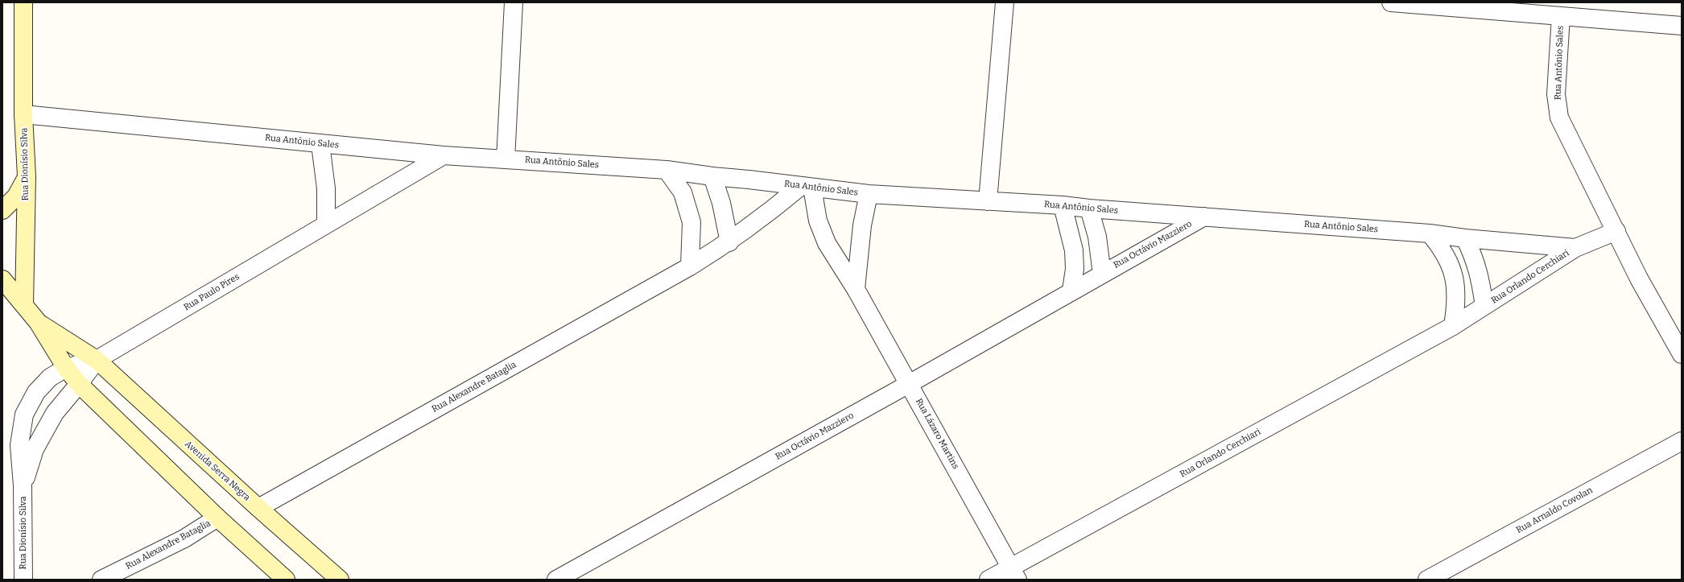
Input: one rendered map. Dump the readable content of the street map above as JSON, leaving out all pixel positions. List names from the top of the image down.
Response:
{
  "streets": {
    "street": [
      "Rua Antônio Sales",
      "Rua Dionísio Silva",
      "Rua Octávio Mazziero",
      "Rua Orlando Cerchiari",
      "Rua Paulo Pires",
      "Rua Alexandre Bataglia",
      "Rua Lázaro Martins",
      "Avenida Serra Negra",
      "Rua Arnaldo Covolan"
    ]
  },
  "crossings": [
    ["Rua Antônio Sales", "Rua Dionísio Silva"],
    ["Rua Antônio Sales", "Rua Octávio Mazziero"],
    ["Rua Antônio Sales", "Rua Orlando Cerchiari"],
    ["Rua Antônio Sales", "Rua Paulo Pires"],
    ["Rua Antônio Sales", "Rua Alexandre Bataglia"],
    ["Rua Antônio Sales", "Rua Lázaro Martins"],
    ["Rua Dionísio Silva", "Rua Paulo Pires"],
    ["Rua Dionísio Silva", "Avenida Serra Negra"],
    ["Rua Octávio Mazziero", "Rua Lázaro Martins"],
    ["Rua Orlando Cerchiari", "Rua Lázaro Martins"],
    ["Rua Paulo Pires", "Avenida Serra Negra"],
    ["Rua Alexandre Bataglia", "Rua Lázaro Martins"],
    ["Rua Alexandre Bataglia", "Avenida Serra Negra"]
  ]
}
